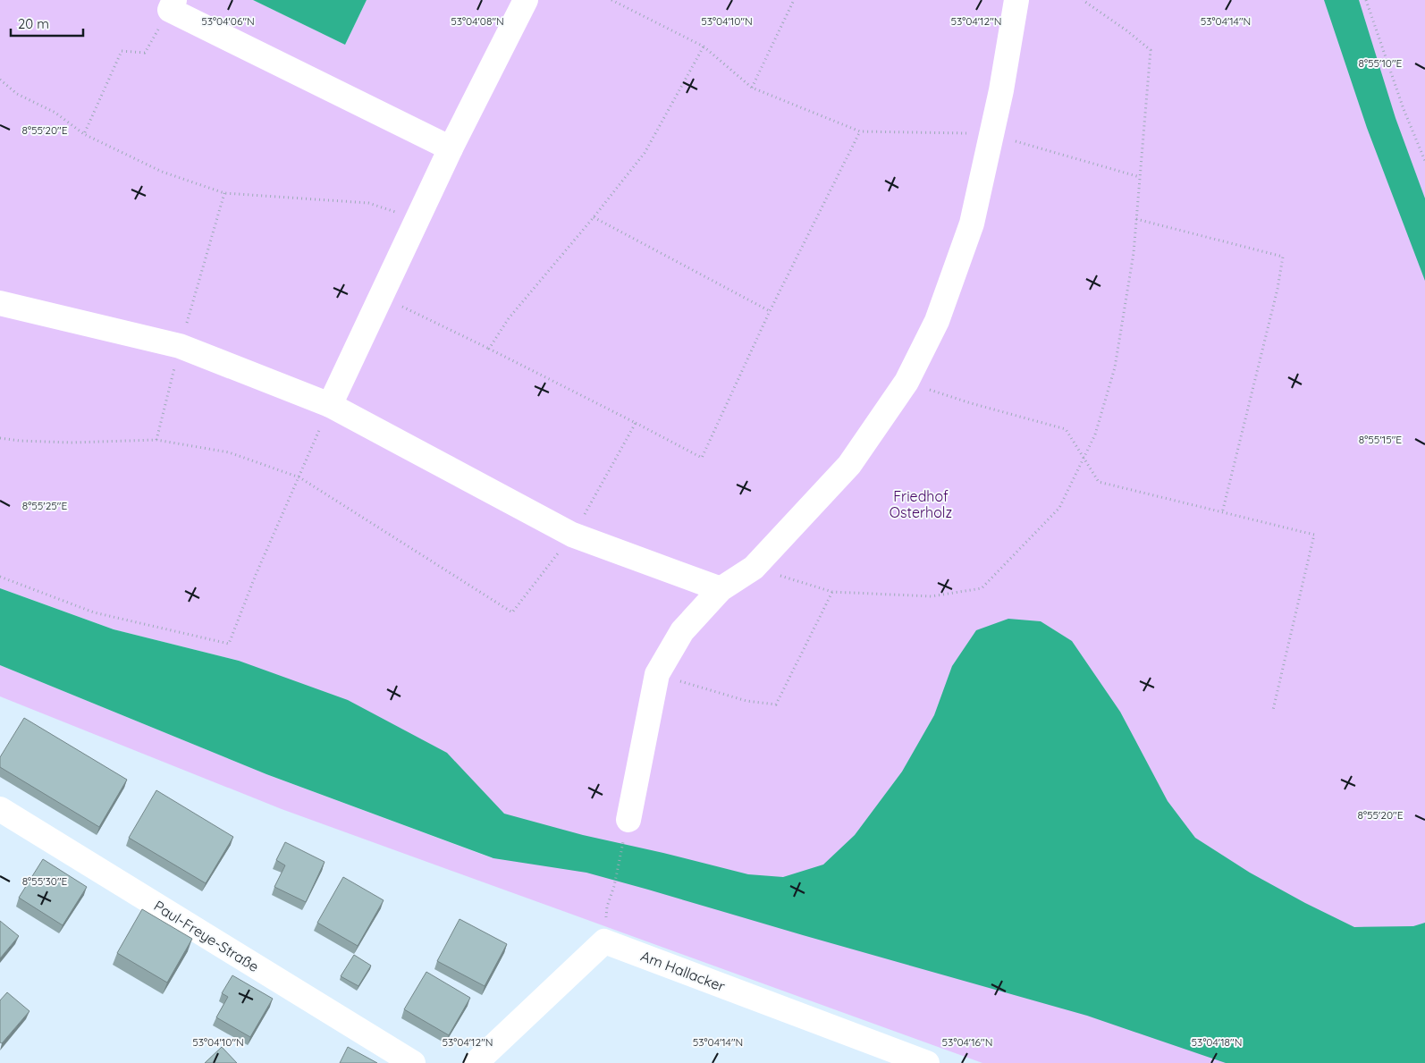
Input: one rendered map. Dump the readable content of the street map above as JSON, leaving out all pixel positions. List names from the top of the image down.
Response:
{
  "streets": {
    "street": ["Paul-Freye-Straße", "Am Hallacker"]
  },
  "parks": ["Friedhof Osterholz"],
  "scale_bar": "20 m",
  "coordinates": [
    "53°04'10\"N",
    "53°04'14\"N",
    "53°04'06\"N",
    "53°04'08\"N",
    "53°04'12\"N",
    "8°55'10\"E",
    "8°55'20\"E",
    "8°55'15\"E",
    "8°55'25\"E",
    "8°55'30\"E",
    "53°04'16\"N",
    "53°04'18\"N"
  ]
}
